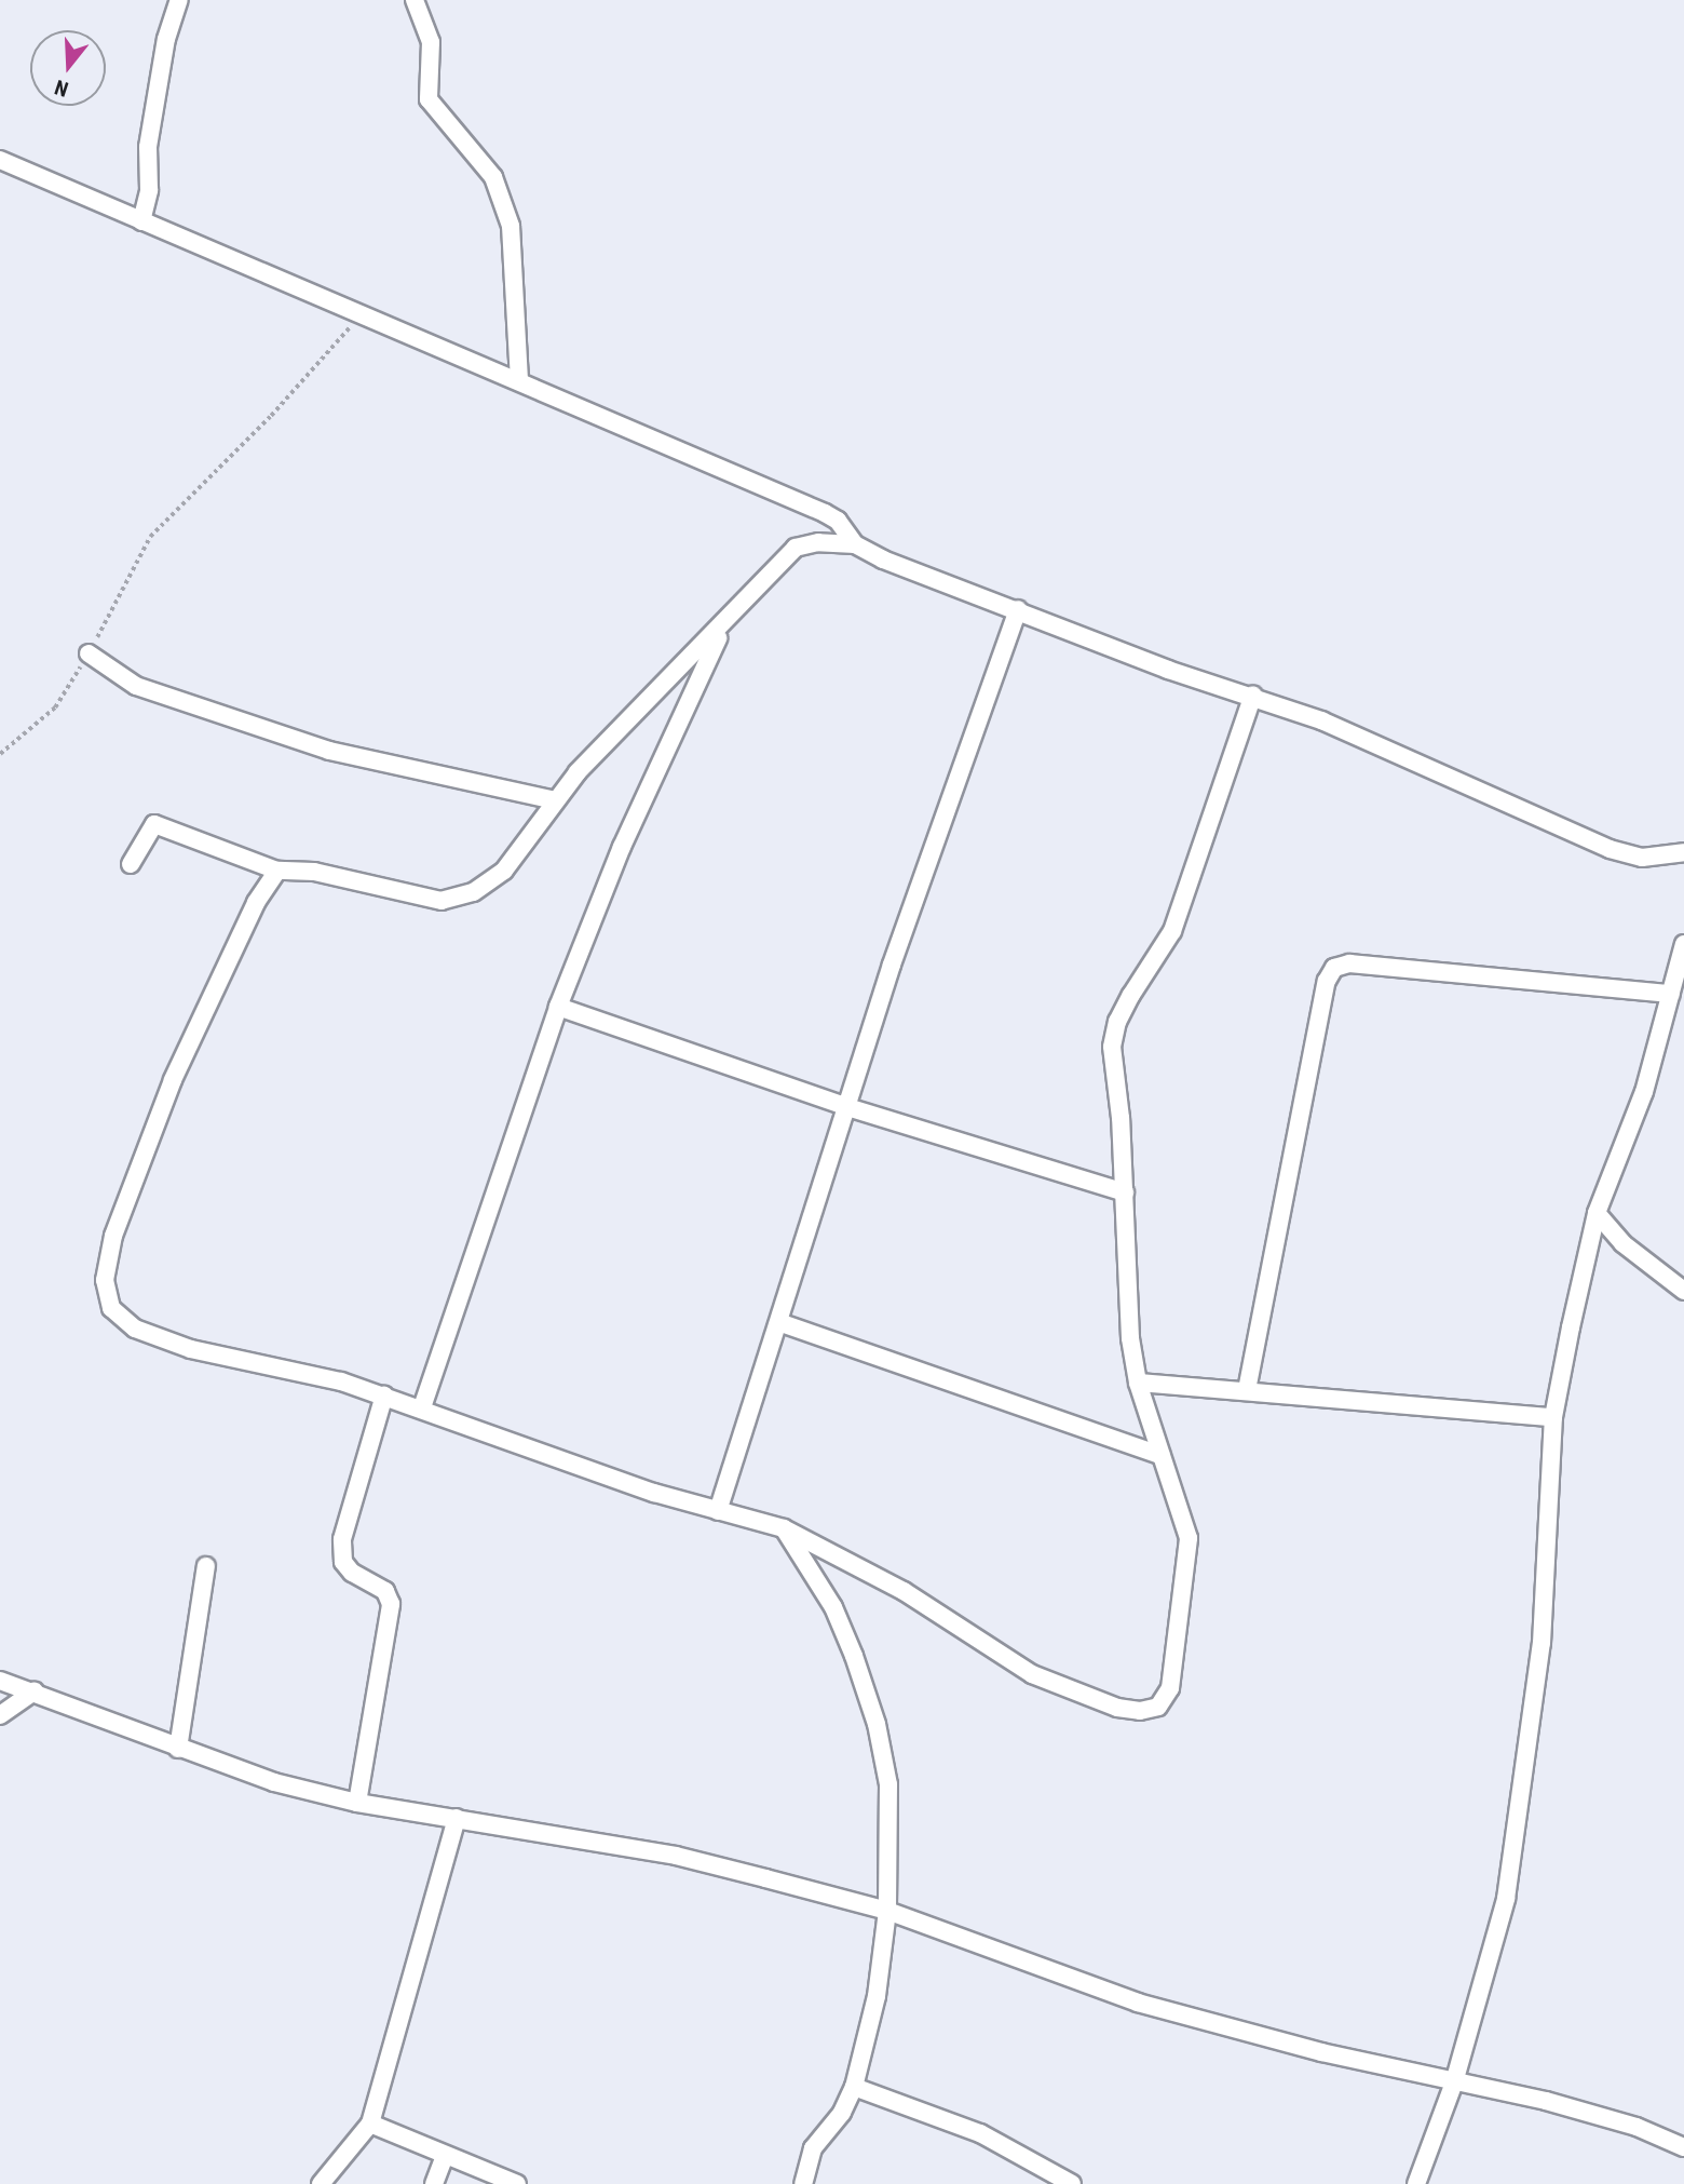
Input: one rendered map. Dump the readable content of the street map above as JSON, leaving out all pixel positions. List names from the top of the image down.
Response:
{
  "north": "bottom"
}
